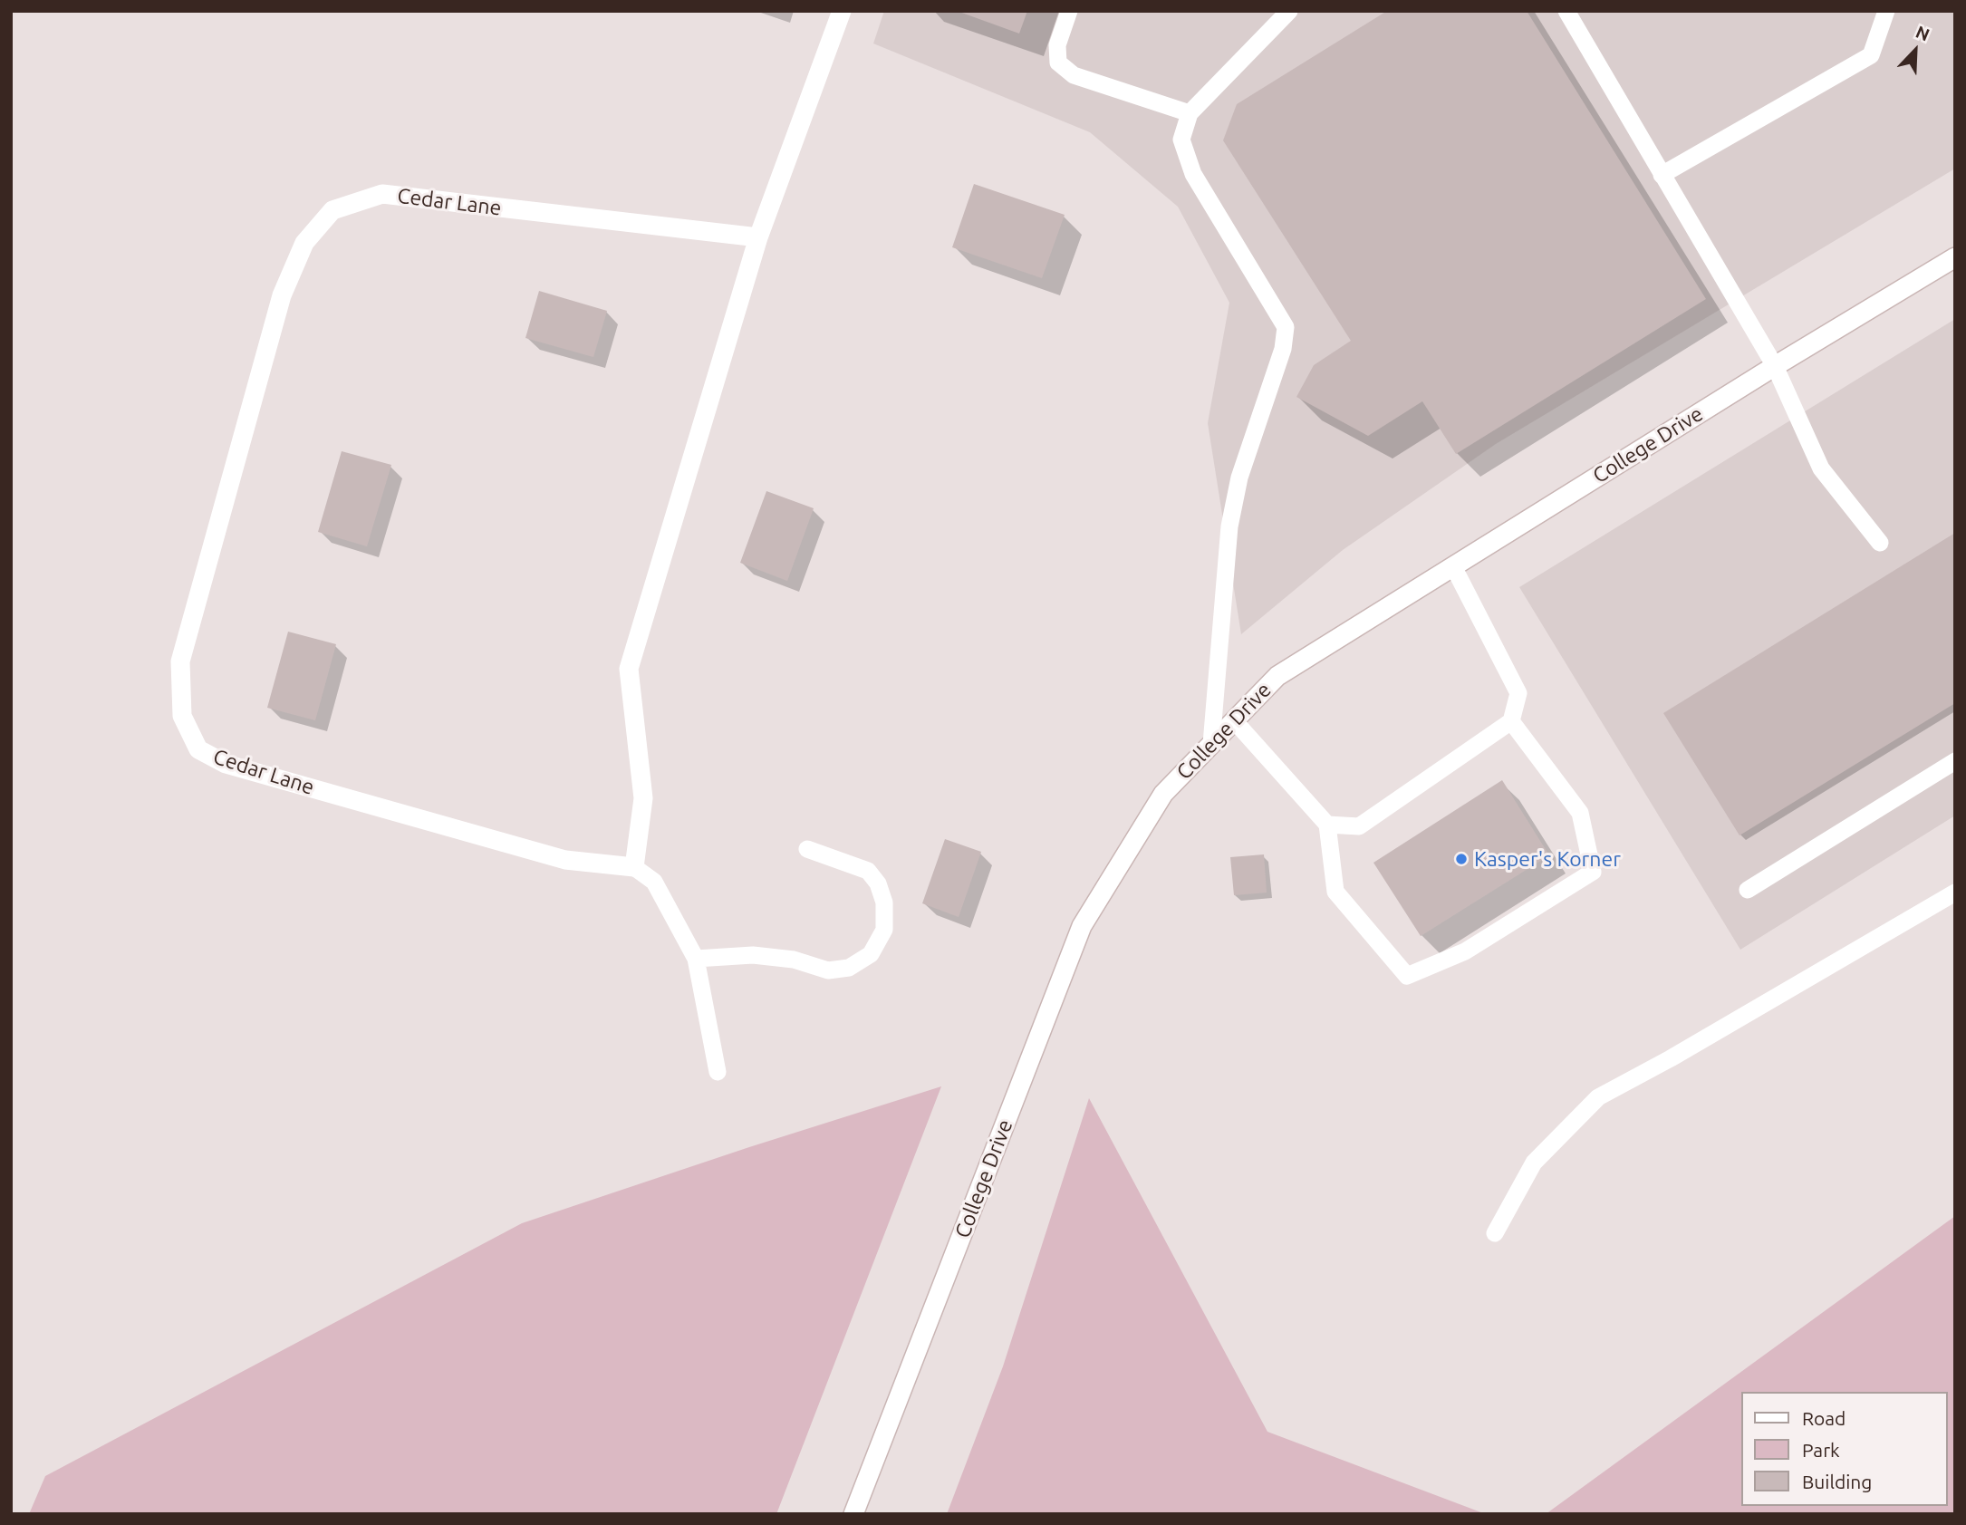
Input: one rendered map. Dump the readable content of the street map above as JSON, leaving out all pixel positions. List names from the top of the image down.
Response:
{
  "streets": {
    "street": ["Cedar Lane", "College Drive"]
  },
  "places": ["Kasper's Korner"],
  "legend": ["Road", "Park", "Building"],
  "north": "top right"
}
